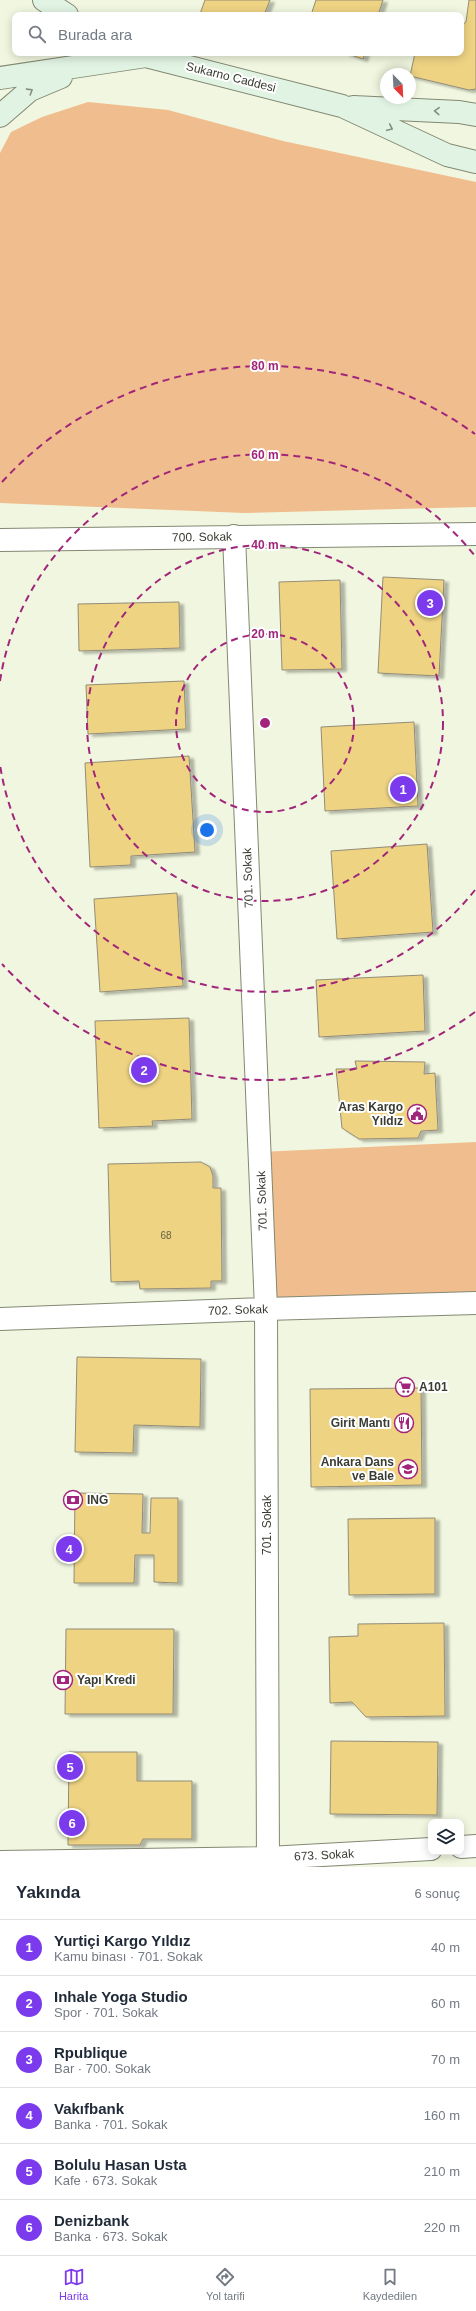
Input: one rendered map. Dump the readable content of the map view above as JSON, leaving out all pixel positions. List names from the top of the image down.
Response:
{
  "streets": {
    "main road": ["Sukarno Caddesi"],
    "street": [
      "700. Sokak",
      "701. Sokak",
      "702. Sokak",
      "673. Sokak"
    ]
  },
  "crossings": [
    ["700. Sokak", "701. Sokak"],
    ["701. Sokak", "702. Sokak"],
    ["701. Sokak", "673. Sokak"]
  ],
  "places": {
    "public building": ["Aras Kargo Yıldız"],
    "supermarket": ["A101"],
    "restaurant": ["Girit Mantı"],
    "school or university": ["Ankara Dans ve Bale"],
    "bank": ["ING", "Yapı Kredi"]
  },
  "house_numbers": ["68"],
  "north": "bottom right",
  "page": {
    "search": "Burada ara",
    "pins": [
      "3",
      "1",
      "2",
      "4",
      "5",
      "6"
    ],
    "heading": ["Yakında", "6 sonuç"],
    "list": [
      {
        "mark": "1",
        "name": "Yurtiçi Kargo Yıldız",
        "note": "Kamu binası · 701. Sokak",
        "value": "40 m"
      },
      {
        "mark": "2",
        "name": "Inhale Yoga Studio",
        "note": "Spor · 701. Sokak",
        "value": "60 m"
      },
      {
        "mark": "3",
        "name": "Rpublique",
        "note": "Bar · 700. Sokak",
        "value": "70 m"
      },
      {
        "mark": "4",
        "name": "Vakıfbank",
        "note": "Banka · 701. Sokak",
        "value": "160 m"
      },
      {
        "mark": "5",
        "name": "Bolulu Hasan Usta",
        "note": "Kafe · 673. Sokak",
        "value": "210 m"
      },
      {
        "mark": "6",
        "name": "Denizbank",
        "note": "Banka · 673. Sokak",
        "value": "220 m"
      }
    ],
    "nav": ["Harita", "Yol tarifi", "Kaydedilen"]
  },
  "rings": [
    "80 m",
    "60 m",
    "40 m",
    "20 m"
  ]
}
